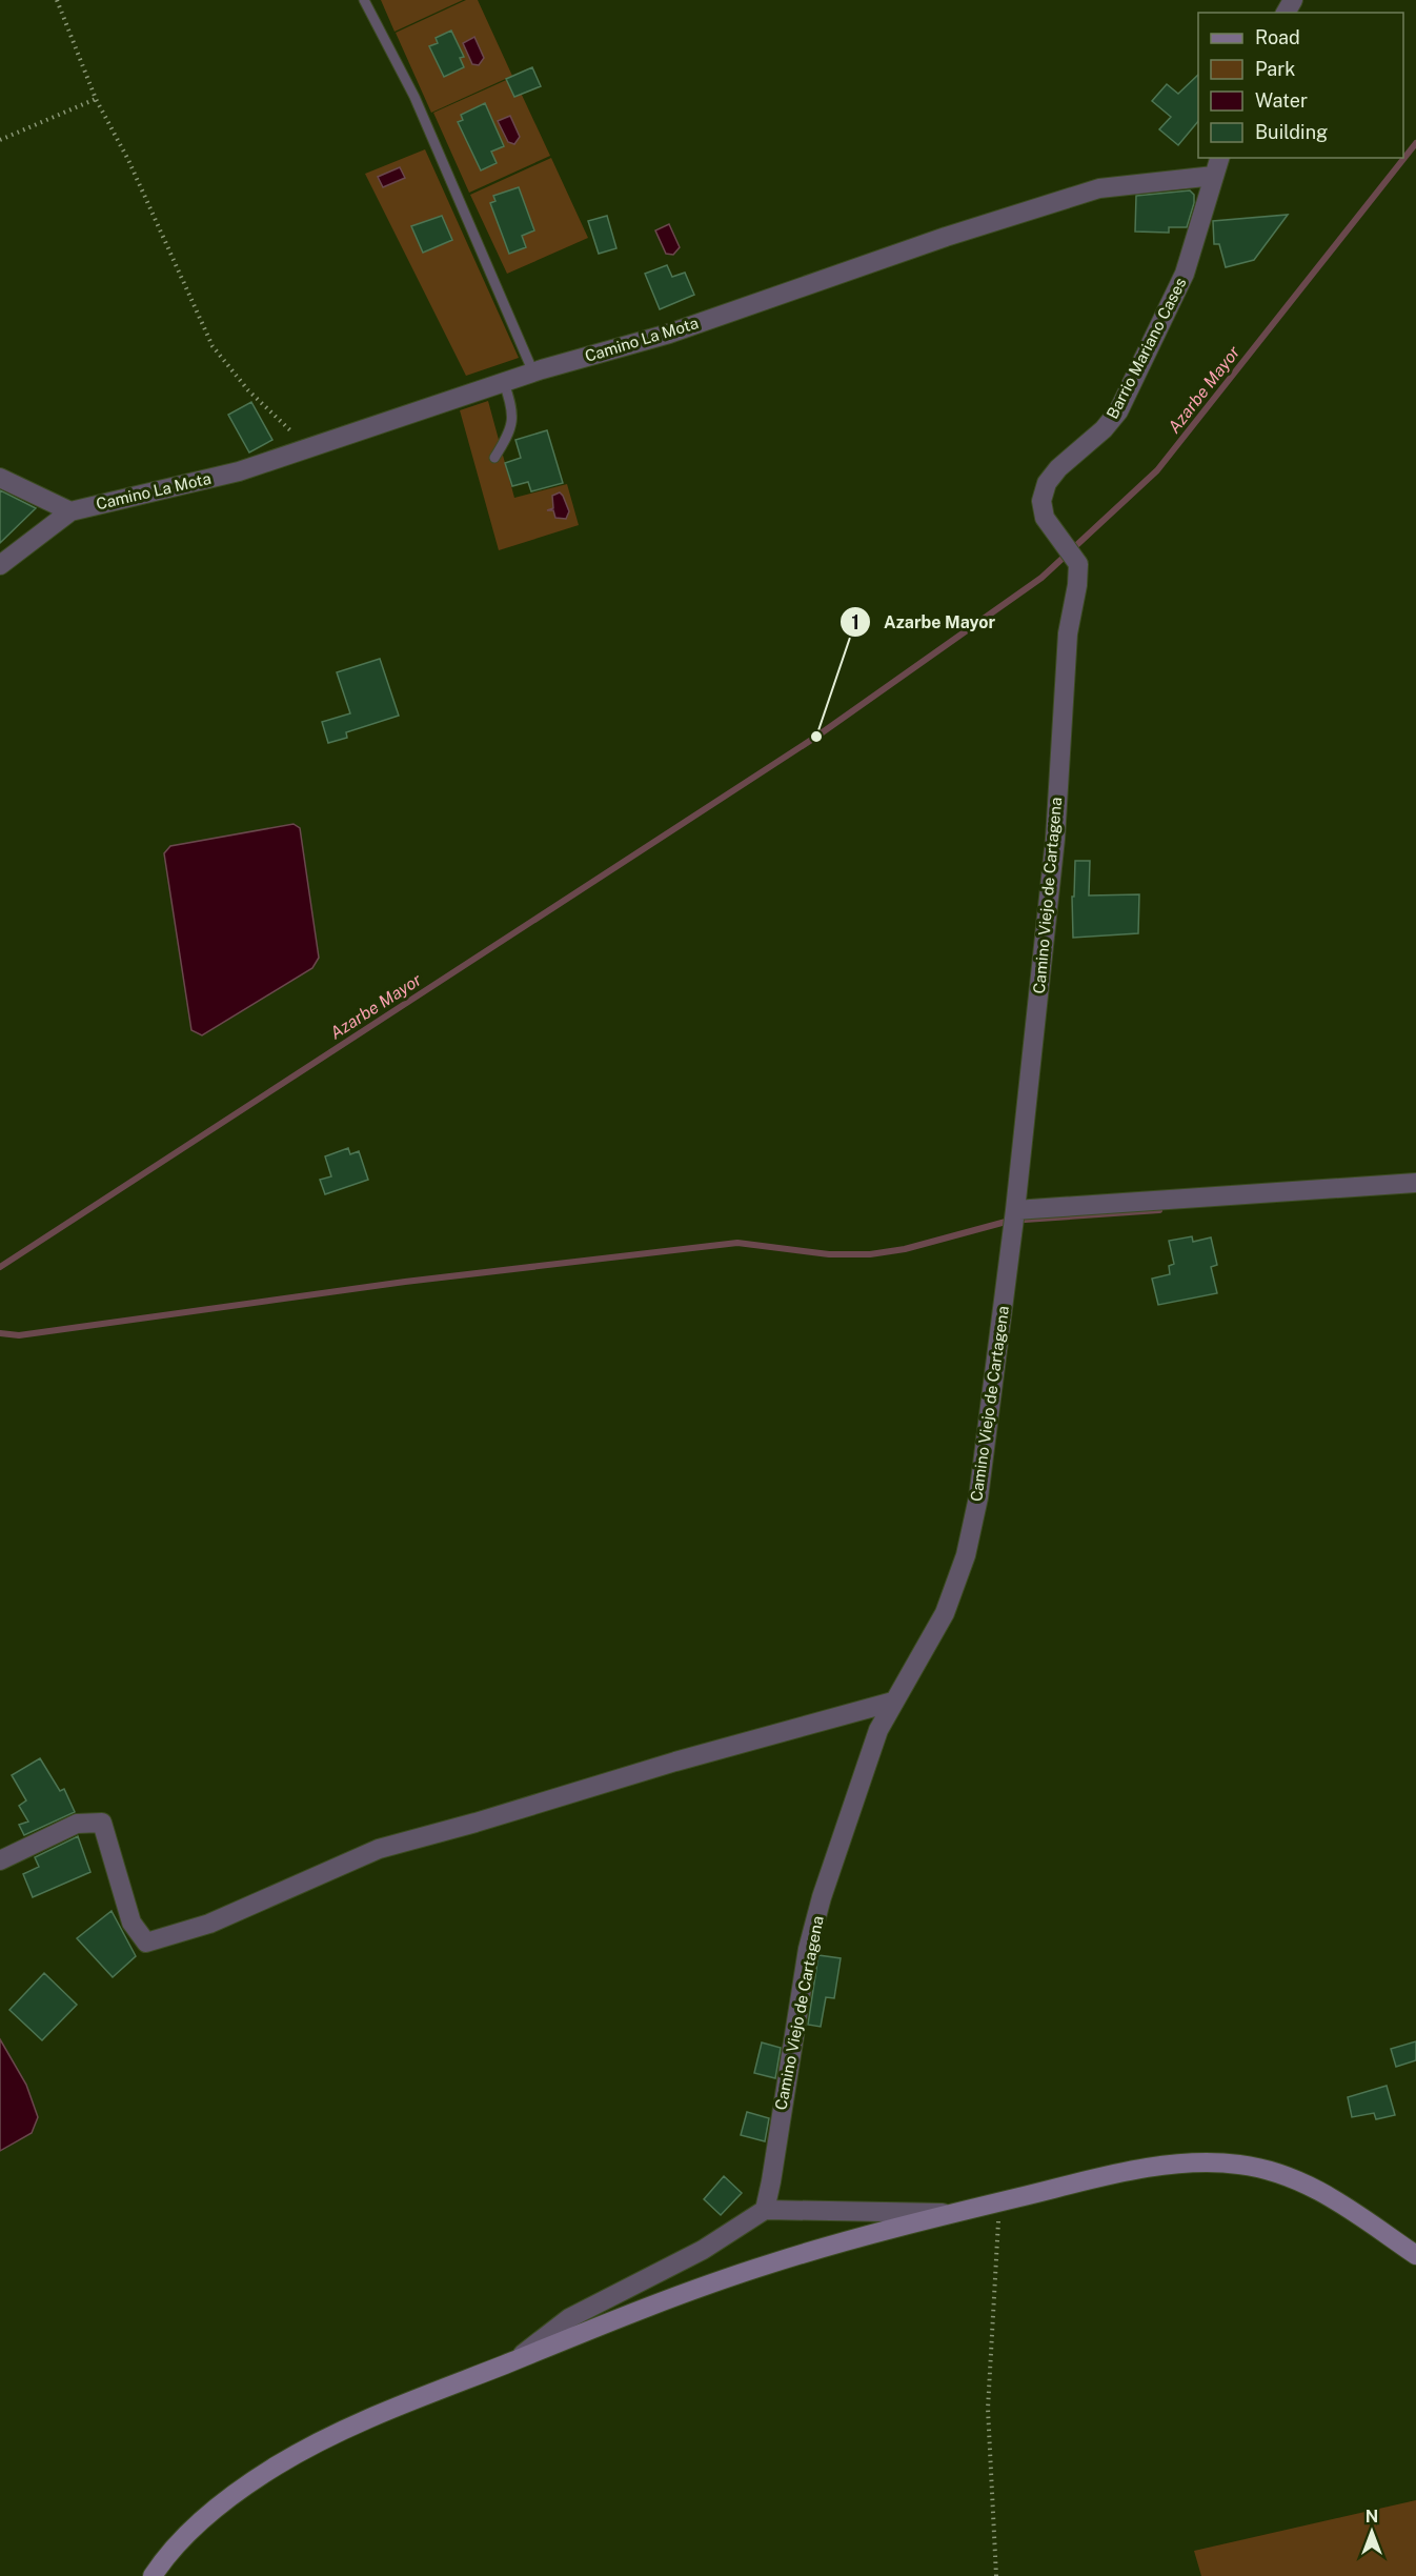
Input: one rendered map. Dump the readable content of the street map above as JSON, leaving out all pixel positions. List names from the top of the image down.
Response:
{
  "streets": {
    "street": ["Camino La Mota", "Barrio Mariano Cases", "Camino Viejo de Cartagena"]
  },
  "crossings": [
    ["Camino La Mota", "Barrio Mariano Cases"],
    ["Barrio Mariano Cases", "Camino Viejo de Cartagena"]
  ],
  "water": ["Azarbe Mayor"],
  "places": ["Azarbe Mayor"],
  "legend": [
    "Road",
    "Park",
    "Water",
    "Building"
  ],
  "north": "top"
}
